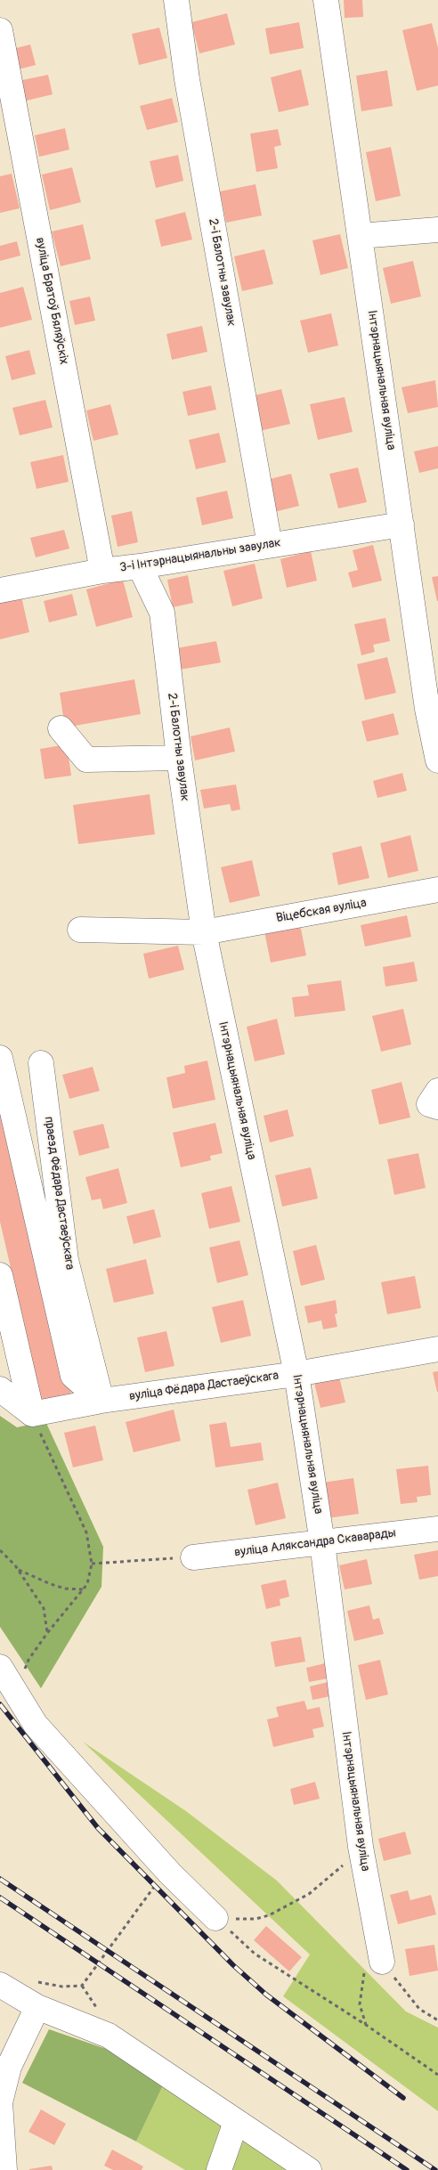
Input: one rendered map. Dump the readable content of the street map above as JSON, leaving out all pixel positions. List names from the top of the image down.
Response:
{
  "streets": {
    "street": [
      "2-і Балотны завулак",
      "вуліца Братоў Бяляўскіх",
      "Інтэрнацыянальная вуліца",
      "3-і Інтэрнацыянальны завулак",
      "Віцебская вуліца",
      "праезд Фёдара Дастаеўскага",
      "вуліца Фёдара Дастаеўскага",
      "вуліца Аляксандра Скаварады"
    ]
  },
  "crossings": [
    ["2-і Балотны завулак", "Інтэрнацыянальная вуліца"],
    ["2-і Балотны завулак", "3-і Інтэрнацыянальны завулак"],
    ["2-і Балотны завулак", "Віцебская вуліца"],
    ["вуліца Братоў Бяляўскіх", "3-і Інтэрнацыянальны завулак"],
    ["Інтэрнацыянальная вуліца", "3-і Інтэрнацыянальны завулак"],
    ["Інтэрнацыянальная вуліца", "Віцебская вуліца"],
    ["Інтэрнацыянальная вуліца", "вуліца Фёдара Дастаеўскага"],
    ["Інтэрнацыянальная вуліца", "вуліца Аляксандра Скаварады"],
    ["праезд Фёдара Дастаеўскага", "вуліца Фёдара Дастаеўскага"]
  ]
}
